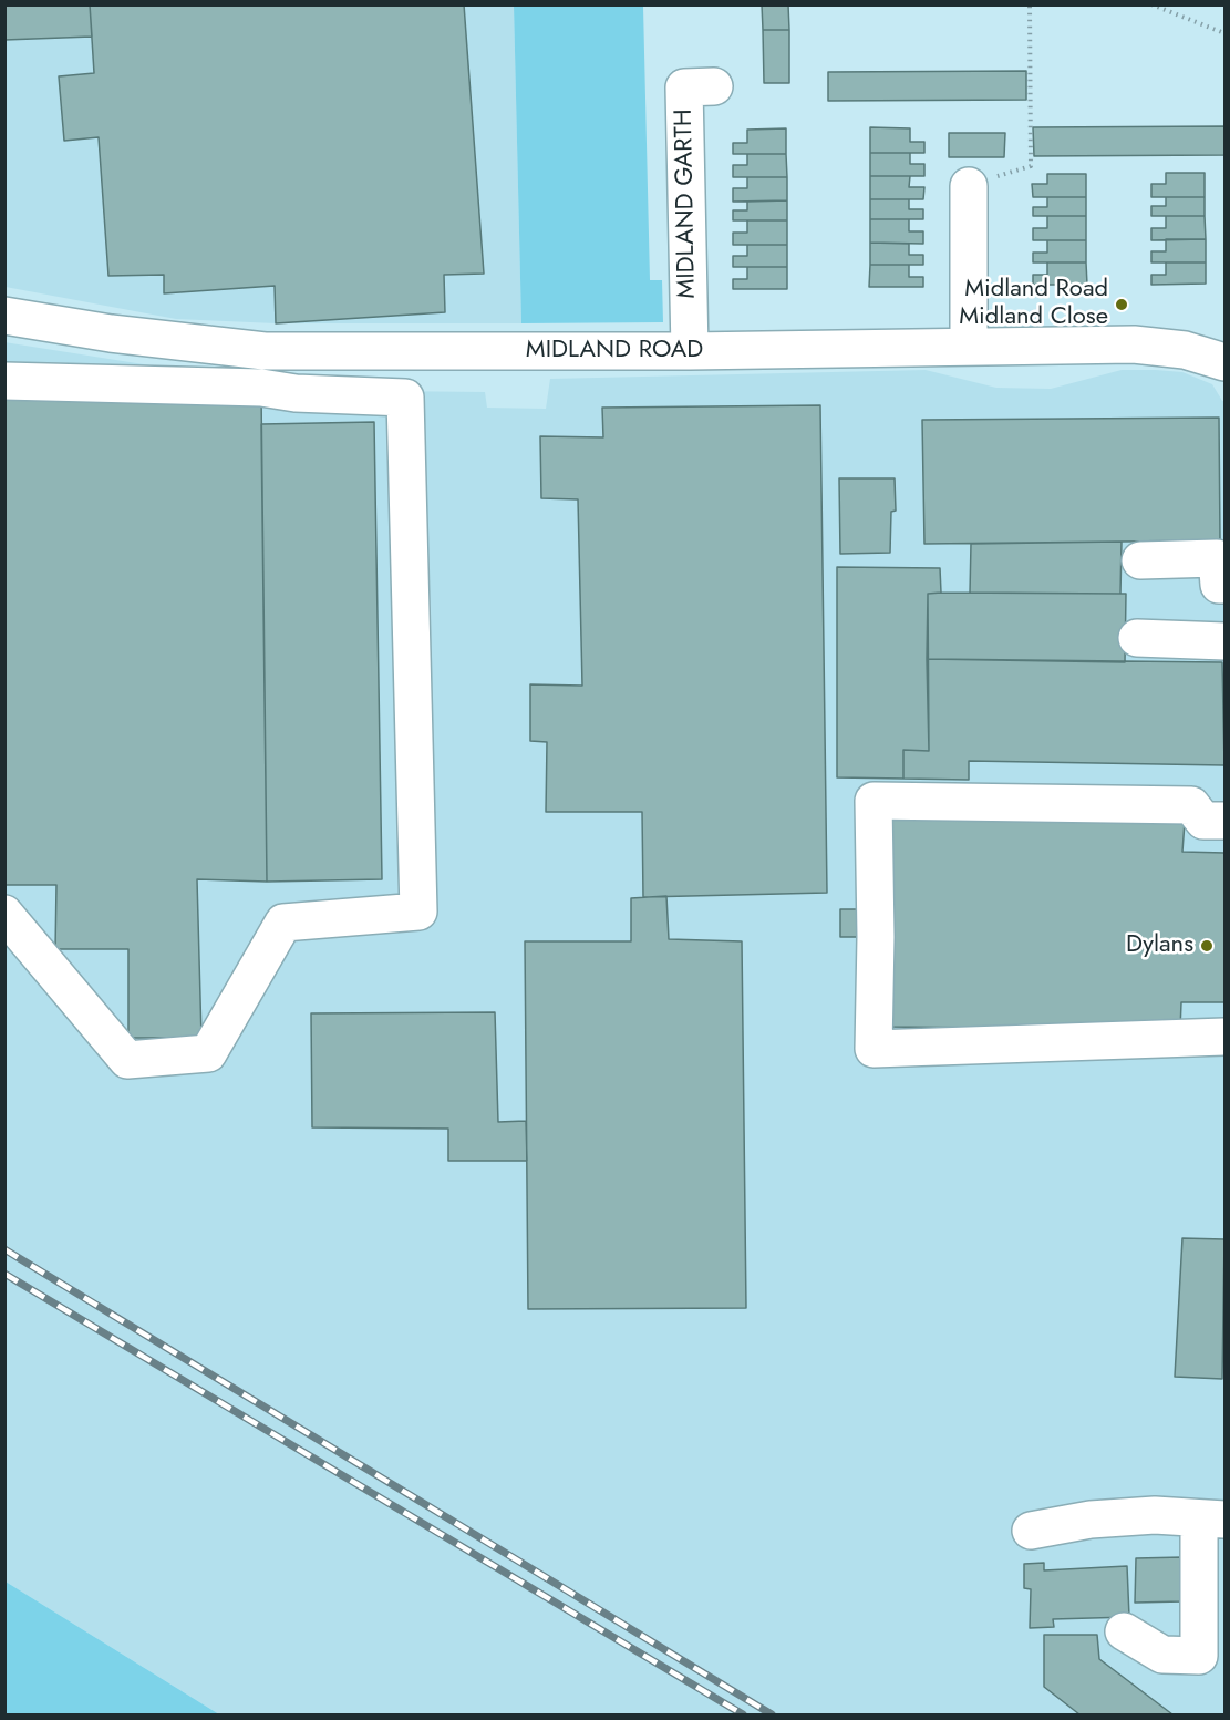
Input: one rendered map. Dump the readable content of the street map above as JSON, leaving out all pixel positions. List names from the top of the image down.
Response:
{
  "streets": {
    "street": ["MIDLAND GARTH", "MIDLAND ROAD"]
  },
  "crossings": [
    ["MIDLAND GARTH", "MIDLAND ROAD"]
  ],
  "places": ["Midland Road Midland Close", "Dylans"]
}
